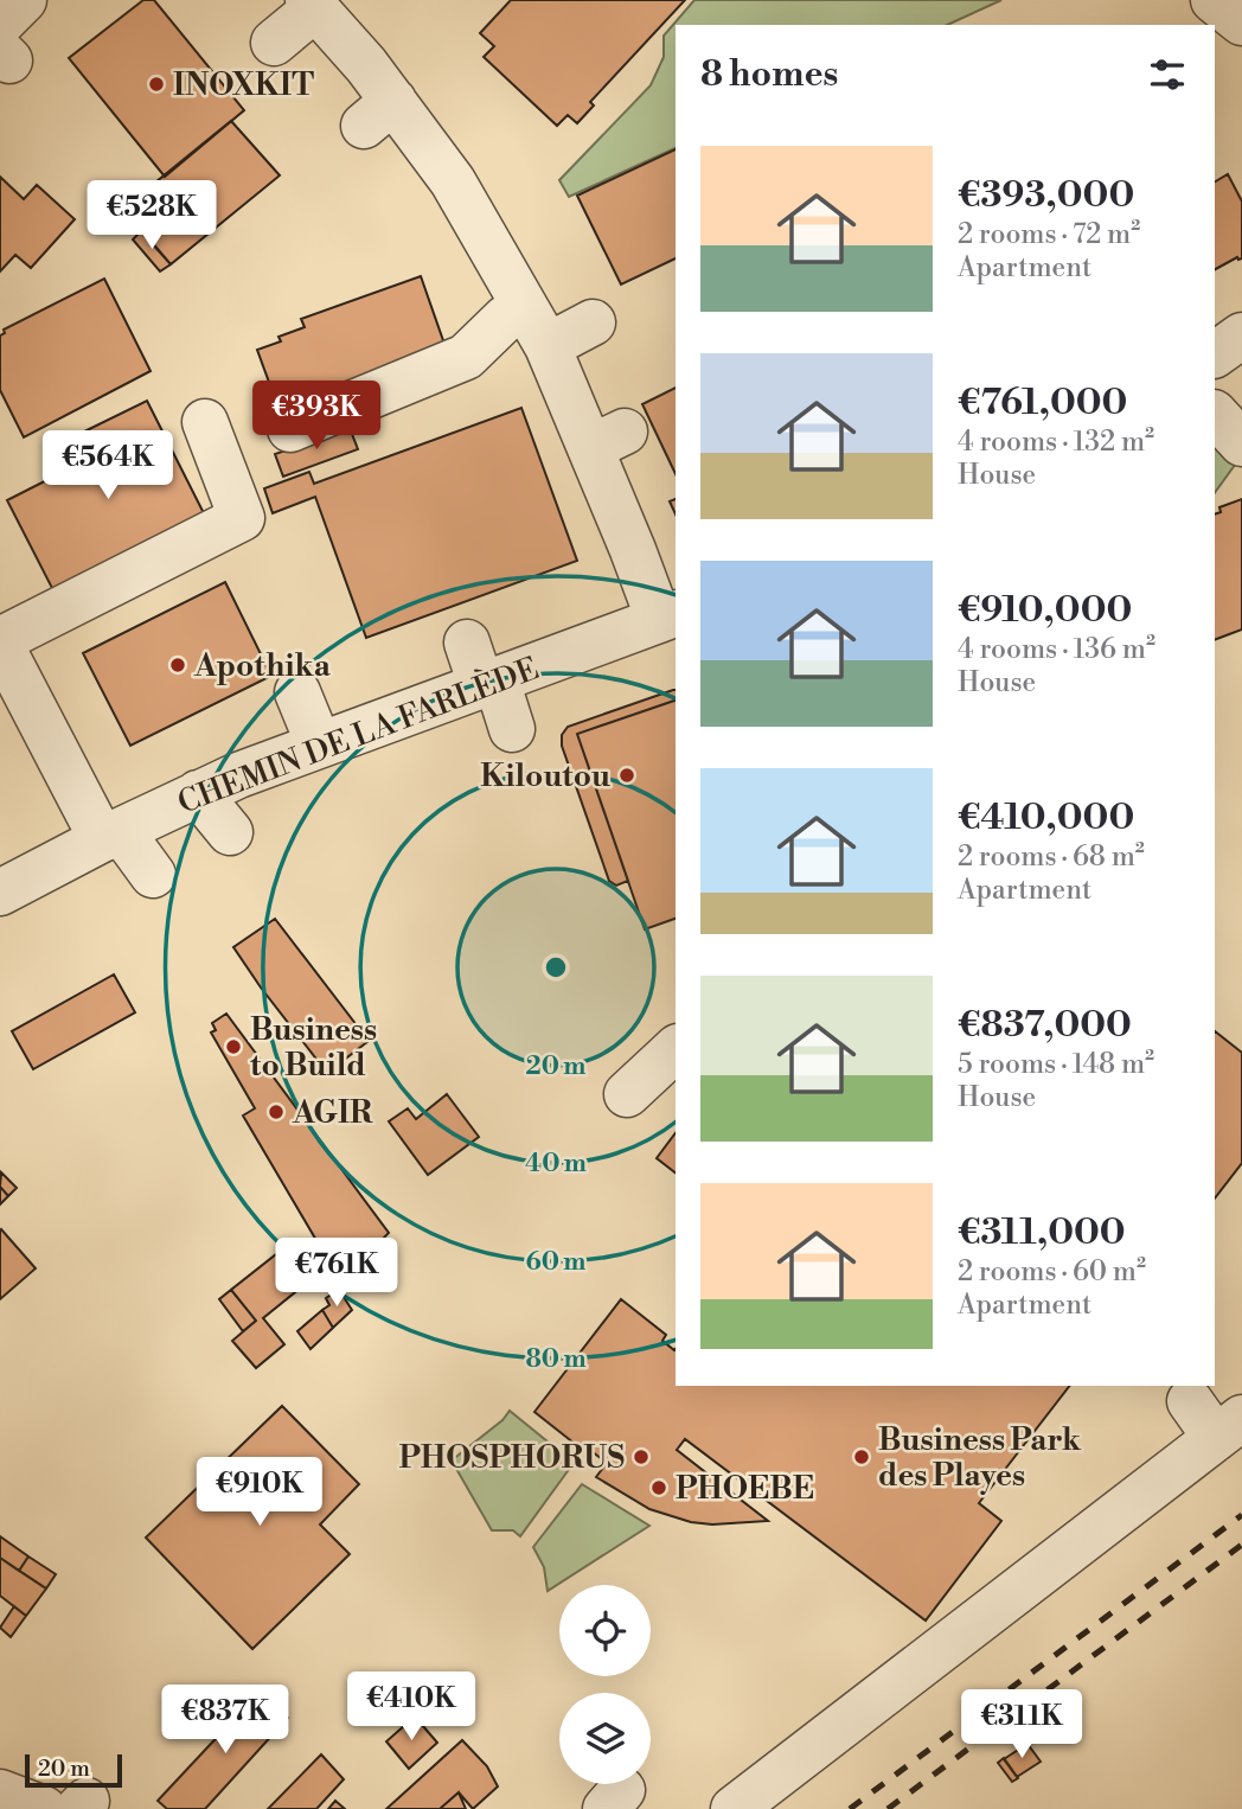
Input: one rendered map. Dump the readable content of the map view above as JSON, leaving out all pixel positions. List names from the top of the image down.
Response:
{
  "streets": {
    "street": ["CHEMIN DE LA FARLÈDE"]
  },
  "places": [
    "INOXKIT",
    "Apothika",
    "Kiloutou",
    "Business to Build",
    "AGIR",
    "PHOSPHORUS",
    "Business Park des Playes",
    "PHOEBE"
  ],
  "scale_bar": "20 m",
  "page": {
    "heading": "8 homes",
    "list": [
      {
        "name": "€393,000",
        "note": "2 rooms · 72 m² · Apartment"
      },
      {
        "name": "€761,000",
        "note": "4 rooms · 132 m² · House"
      },
      {
        "name": "€910,000",
        "note": "4 rooms · 136 m² · House"
      },
      {
        "name": "€410,000",
        "note": "2 rooms · 68 m² · Apartment"
      },
      {
        "name": "€837,000",
        "note": "5 rooms · 148 m² · House"
      },
      {
        "name": "€311,000",
        "note": "2 rooms · 60 m² · Apartment"
      }
    ],
    "price": [
      "€528K",
      "€393K",
      "€564K",
      "€761K",
      "€910K",
      "€410K",
      "€837K",
      "€311K"
    ],
    "scale": "20 m"
  },
  "rings": [
    "20 m",
    "40 m",
    "60 m",
    "80 m"
  ]
}
